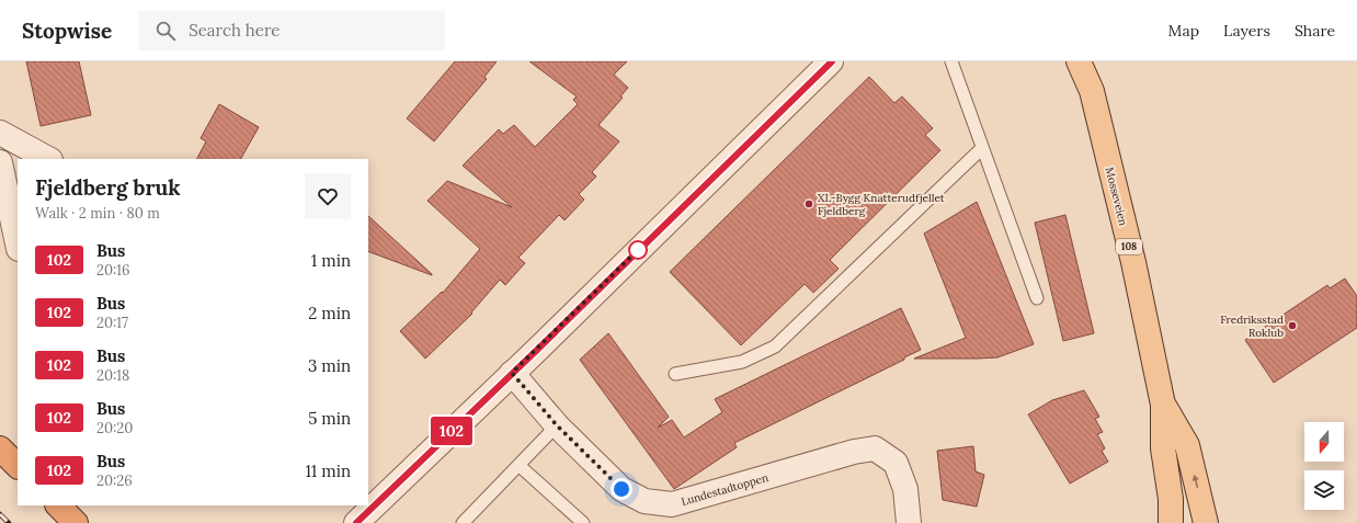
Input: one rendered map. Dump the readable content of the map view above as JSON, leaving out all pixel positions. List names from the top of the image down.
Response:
{
  "streets": {
    "main road": ["Mosseveien", "108"],
    "street": ["Lundestadtoppen"]
  },
  "places": ["XL-Bygg Knatterudfjellet Fjeldberg", "Fredriksstad Roklub"],
  "lines": ["bus line 102"],
  "north": "bottom",
  "page": {
    "header": "Stopwise",
    "search": "Search here",
    "nav": ["Map", "Layers", "Share"],
    "on_map": "102",
    "heading": ["Fjeldberg bruk", "Walk · 2 min · 80 m"],
    "list": [
      {
        "mark": "102",
        "name": "Bus",
        "note": "20:16",
        "value": "1 min"
      },
      {
        "mark": "102",
        "name": "Bus",
        "note": "20:17",
        "value": "2 min"
      },
      {
        "mark": "102",
        "name": "Bus",
        "note": "20:18",
        "value": "3 min"
      },
      {
        "mark": "102",
        "name": "Bus",
        "note": "20:20",
        "value": "5 min"
      },
      {
        "mark": "102",
        "name": "Bus",
        "note": "20:26",
        "value": "11 min"
      }
    ]
  }
}
